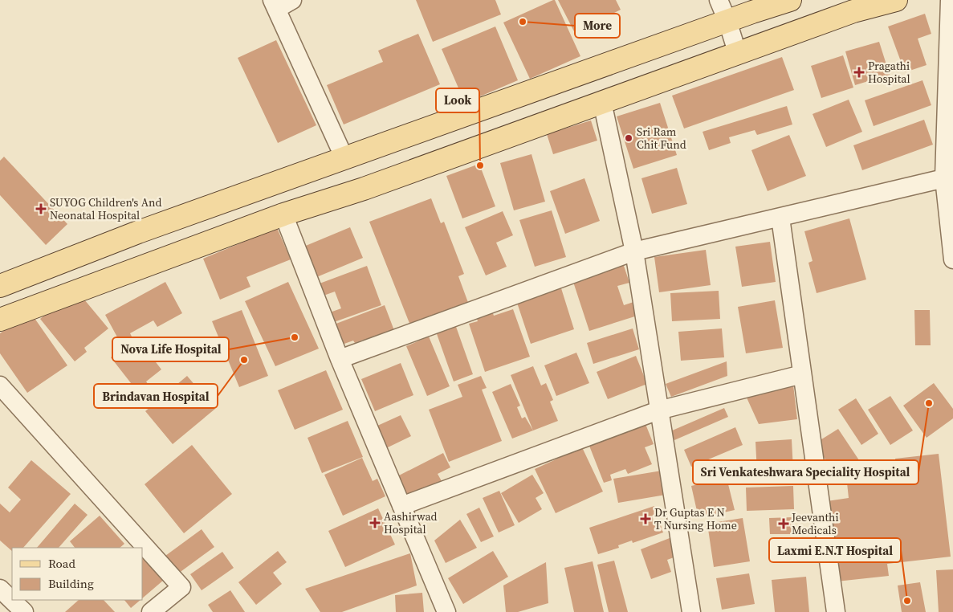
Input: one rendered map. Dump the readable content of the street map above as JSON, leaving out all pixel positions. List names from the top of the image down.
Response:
{
  "places": {
    "other": [
      "More",
      "Sri Ram Chit Fund",
      "Look",
      "Nova Life Hospital",
      "Brindavan Hospital",
      "Sri Venkateshwara Speciality Hospital",
      "Laxmi E.N.T Hospital"
    ],
    "health": [
      "Pragathi Hospital",
      "SUYOG Children's And Neonatal Hospital",
      "Dr Guptas E N T Nursing Home",
      "Aashirwad Hospital",
      "Jeevanthi Medicals"
    ]
  },
  "legend": ["Road", "Building"]
}
